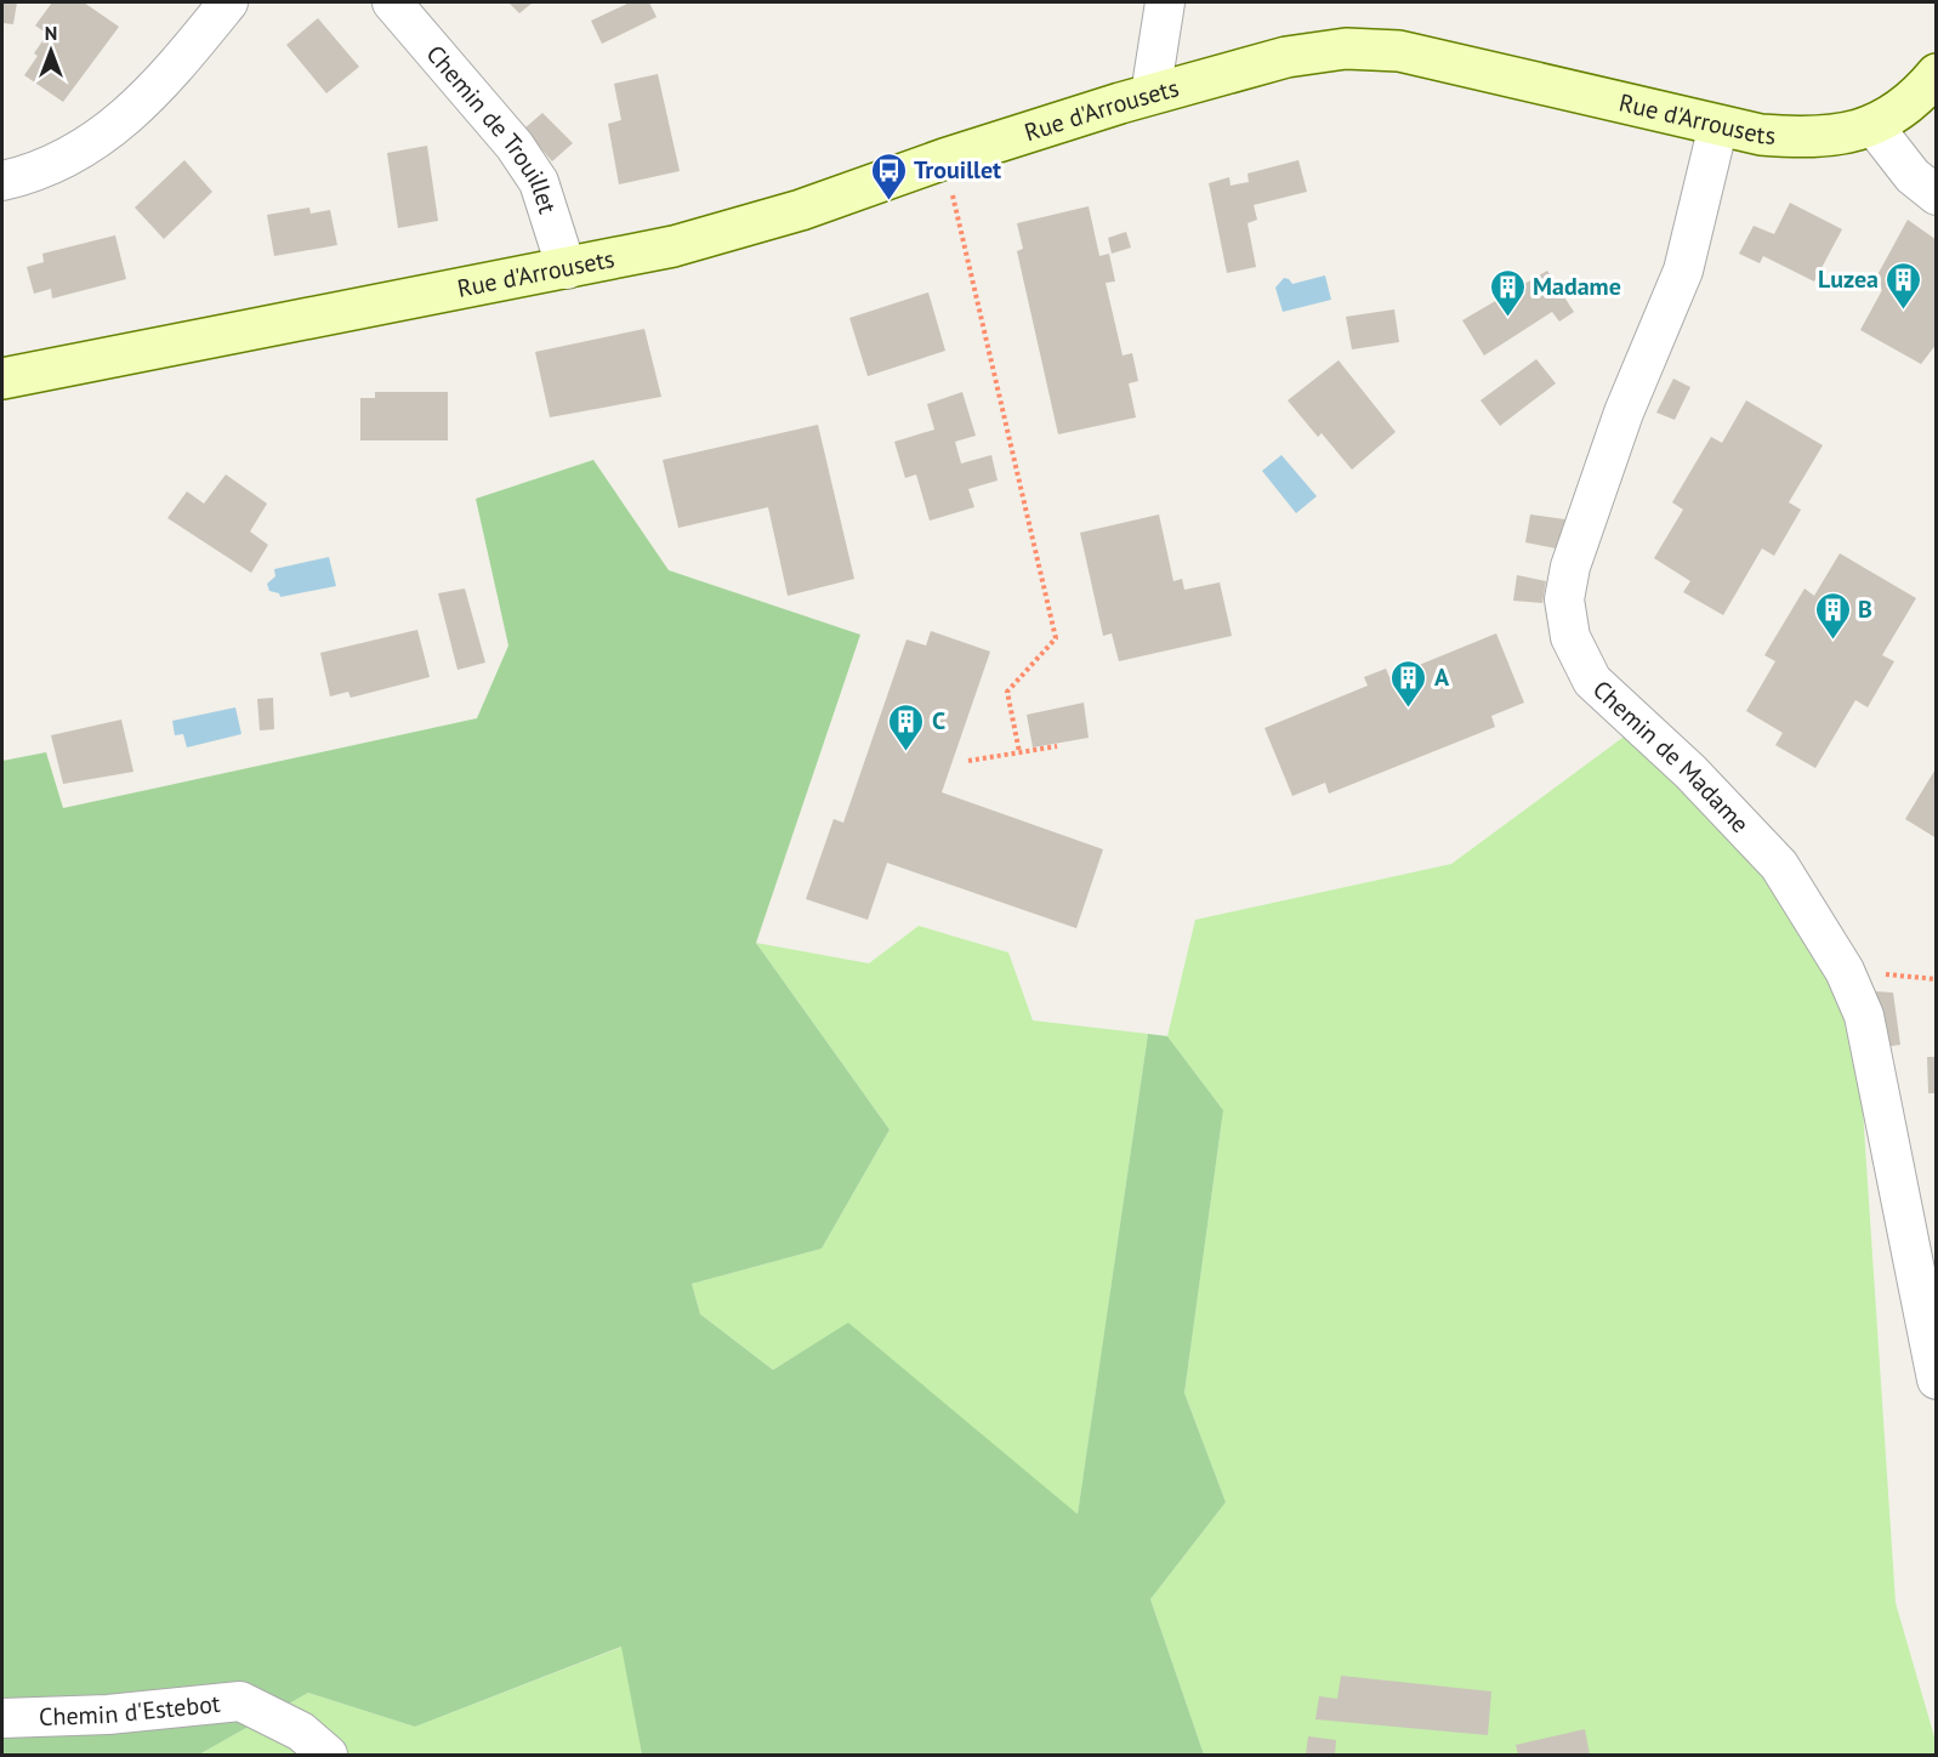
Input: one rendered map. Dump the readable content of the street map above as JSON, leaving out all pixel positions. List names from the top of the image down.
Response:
{
  "streets": {
    "main road": ["Rue d'Arrousets"],
    "street": ["Chemin de Trouillet", "Chemin de Madame", "Chemin d'Estebot"]
  },
  "crossings": [
    ["Rue d'Arrousets", "Chemin de Trouillet"],
    ["Rue d'Arrousets", "Chemin de Madame"]
  ],
  "places": {
    "bus stop": ["Trouillet"],
    "building": [
      "Luzea",
      "Madame",
      "B",
      "A",
      "C"
    ]
  },
  "north": "top"
}
